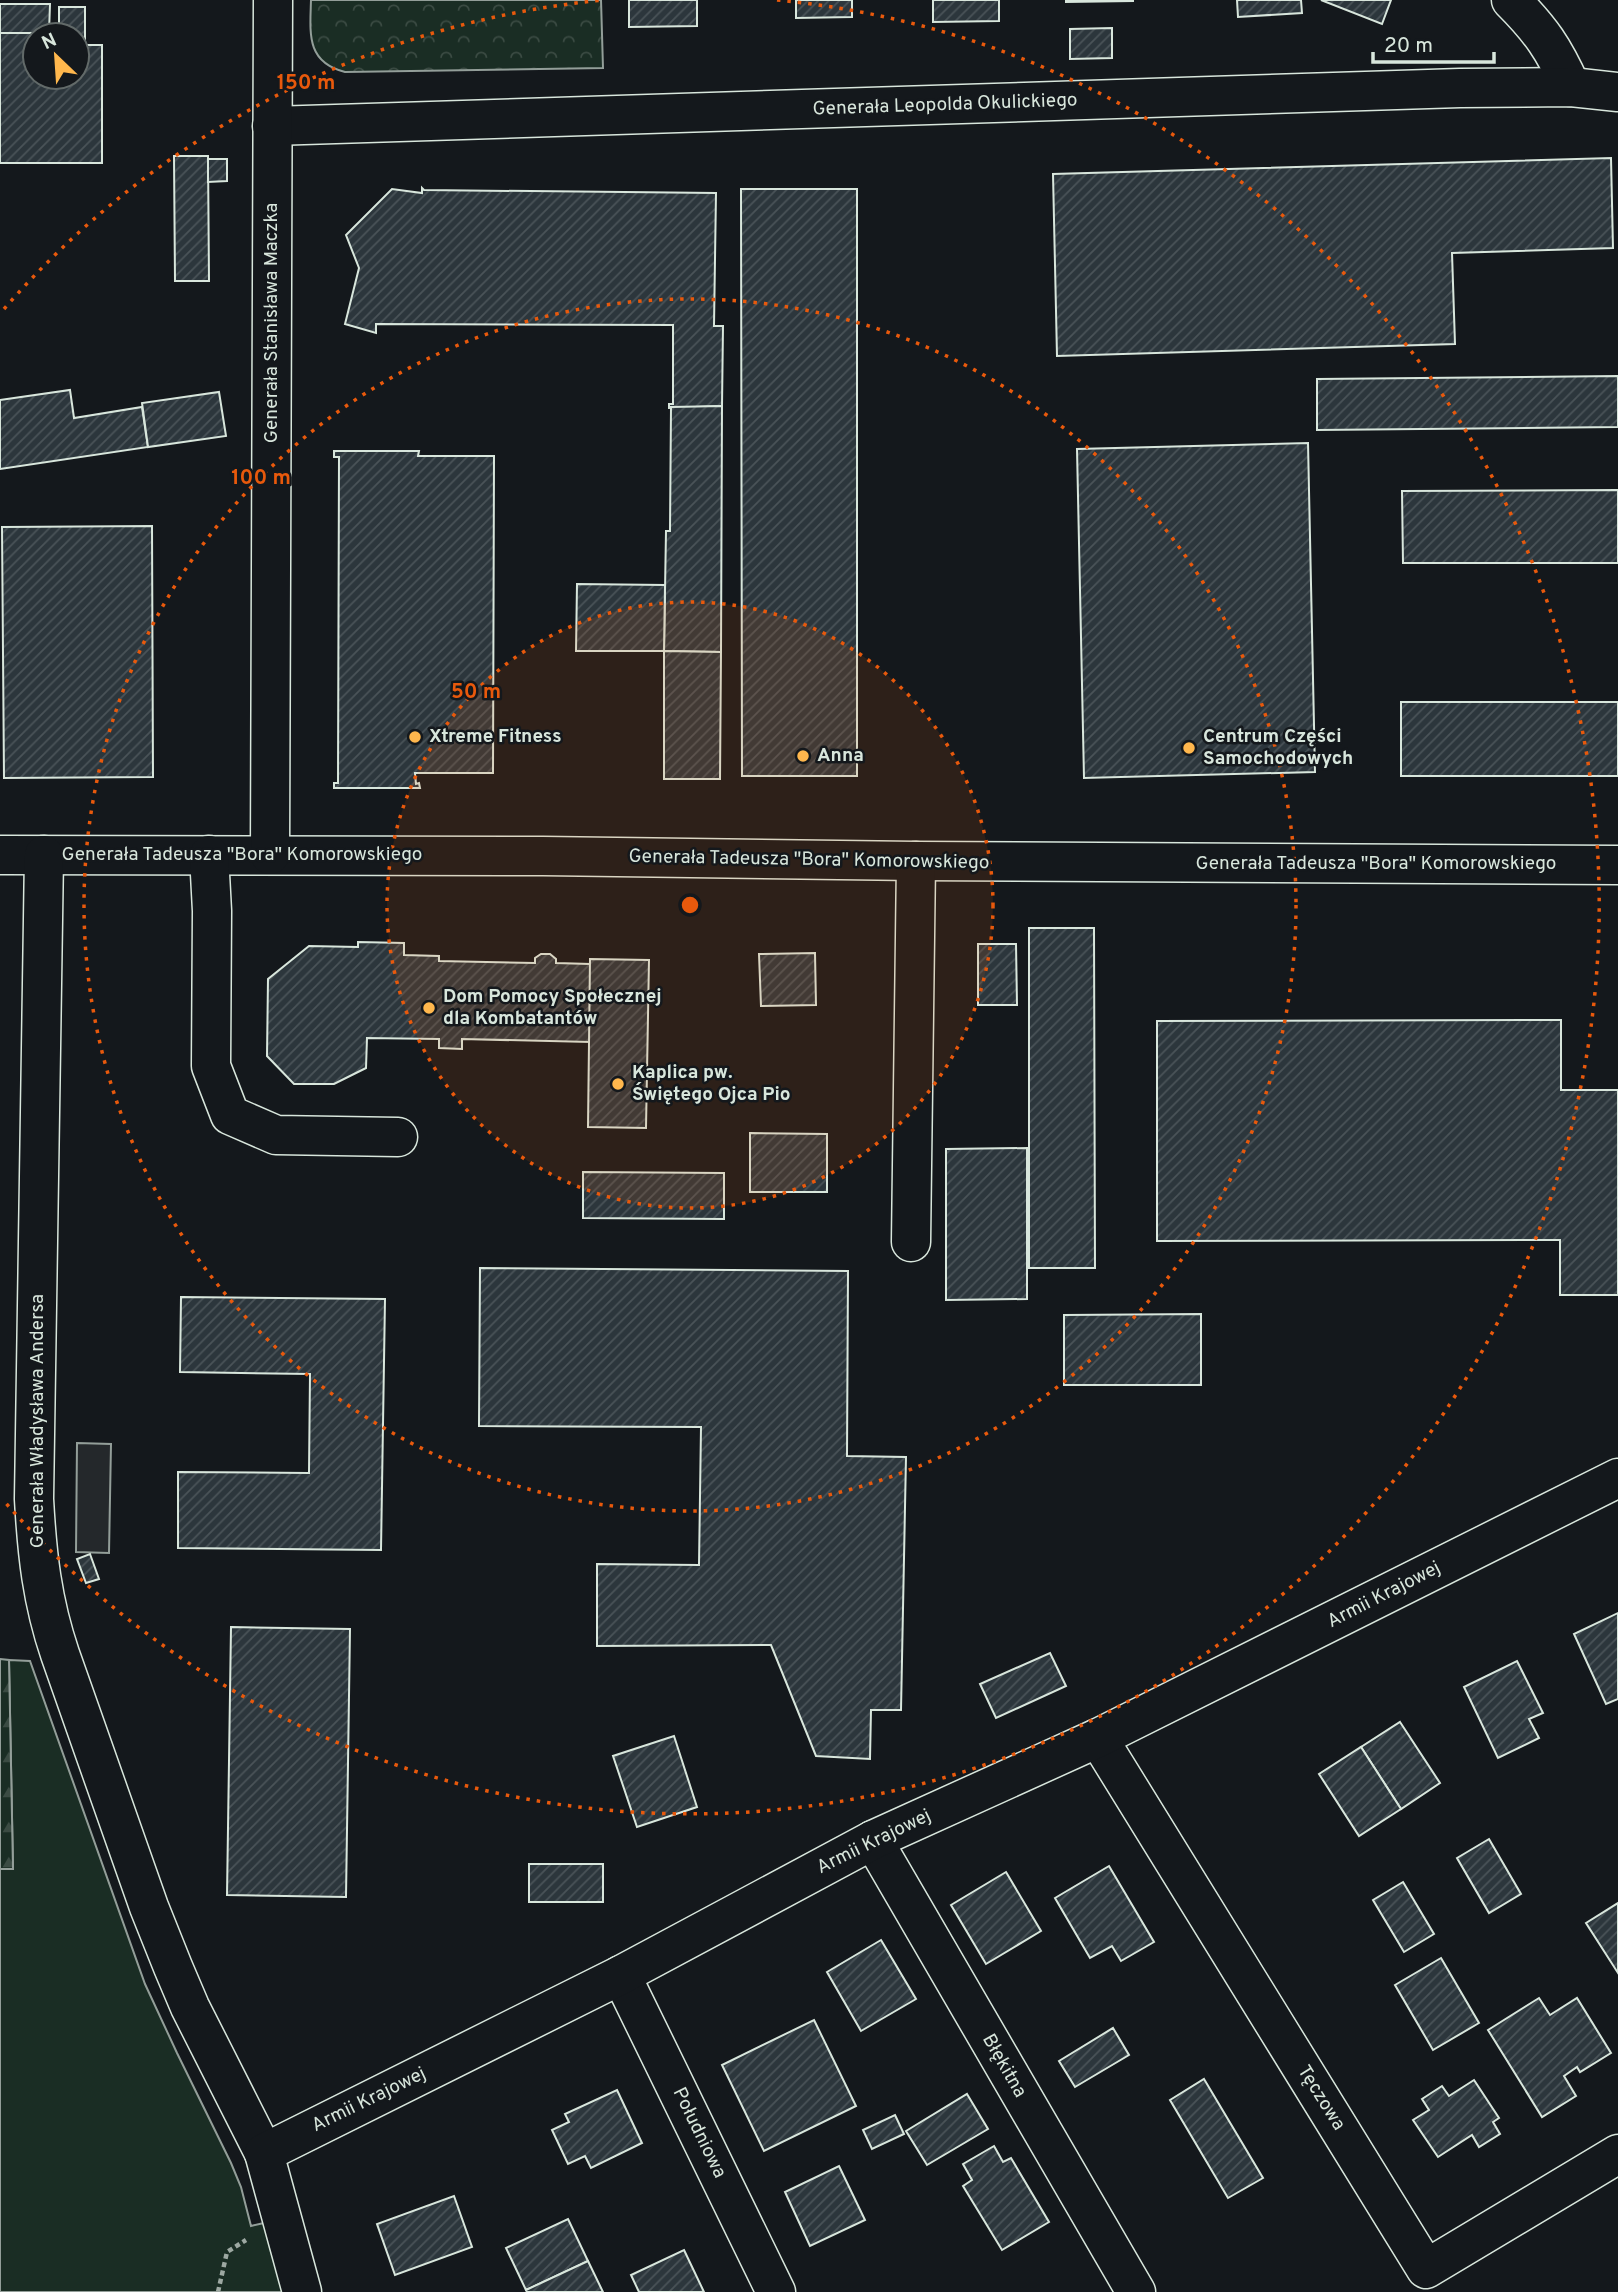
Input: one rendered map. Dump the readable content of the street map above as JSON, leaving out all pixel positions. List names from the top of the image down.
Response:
{
  "streets": {
    "street": [
      "Generała Leopolda Okulickiego",
      "Generała Stanisława Maczka",
      "Generała Tadeusza \"Bora\" Komorowskiego",
      "Generała Władysława Andersa",
      "Armii Krajowej",
      "Błękitna",
      "Tęczowa",
      "Południowa"
    ]
  },
  "crossings": [
    ["Generała Leopolda Okulickiego", "Generała Stanisława Maczka"],
    ["Generała Stanisława Maczka", "Generała Tadeusza \"Bora\" Komorowskiego"],
    ["Generała Tadeusza \"Bora\" Komorowskiego", "Generała Władysława Andersa"],
    ["Generała Władysława Andersa", "Armii Krajowej"],
    ["Armii Krajowej", "Błękitna"],
    ["Armii Krajowej", "Tęczowa"],
    ["Armii Krajowej", "Południowa"]
  ],
  "places": [
    "Xtreme Fitness",
    "Centrum Części Samochodowych",
    "Anna",
    "Dom Pomocy Społecznej dla Kombatantów",
    "Kaplica pw. Świętego Ojca Pio"
  ],
  "scale_bar": "20 m",
  "north": "top left",
  "rings": ["150 m", "100 m", "50 m"]
}
